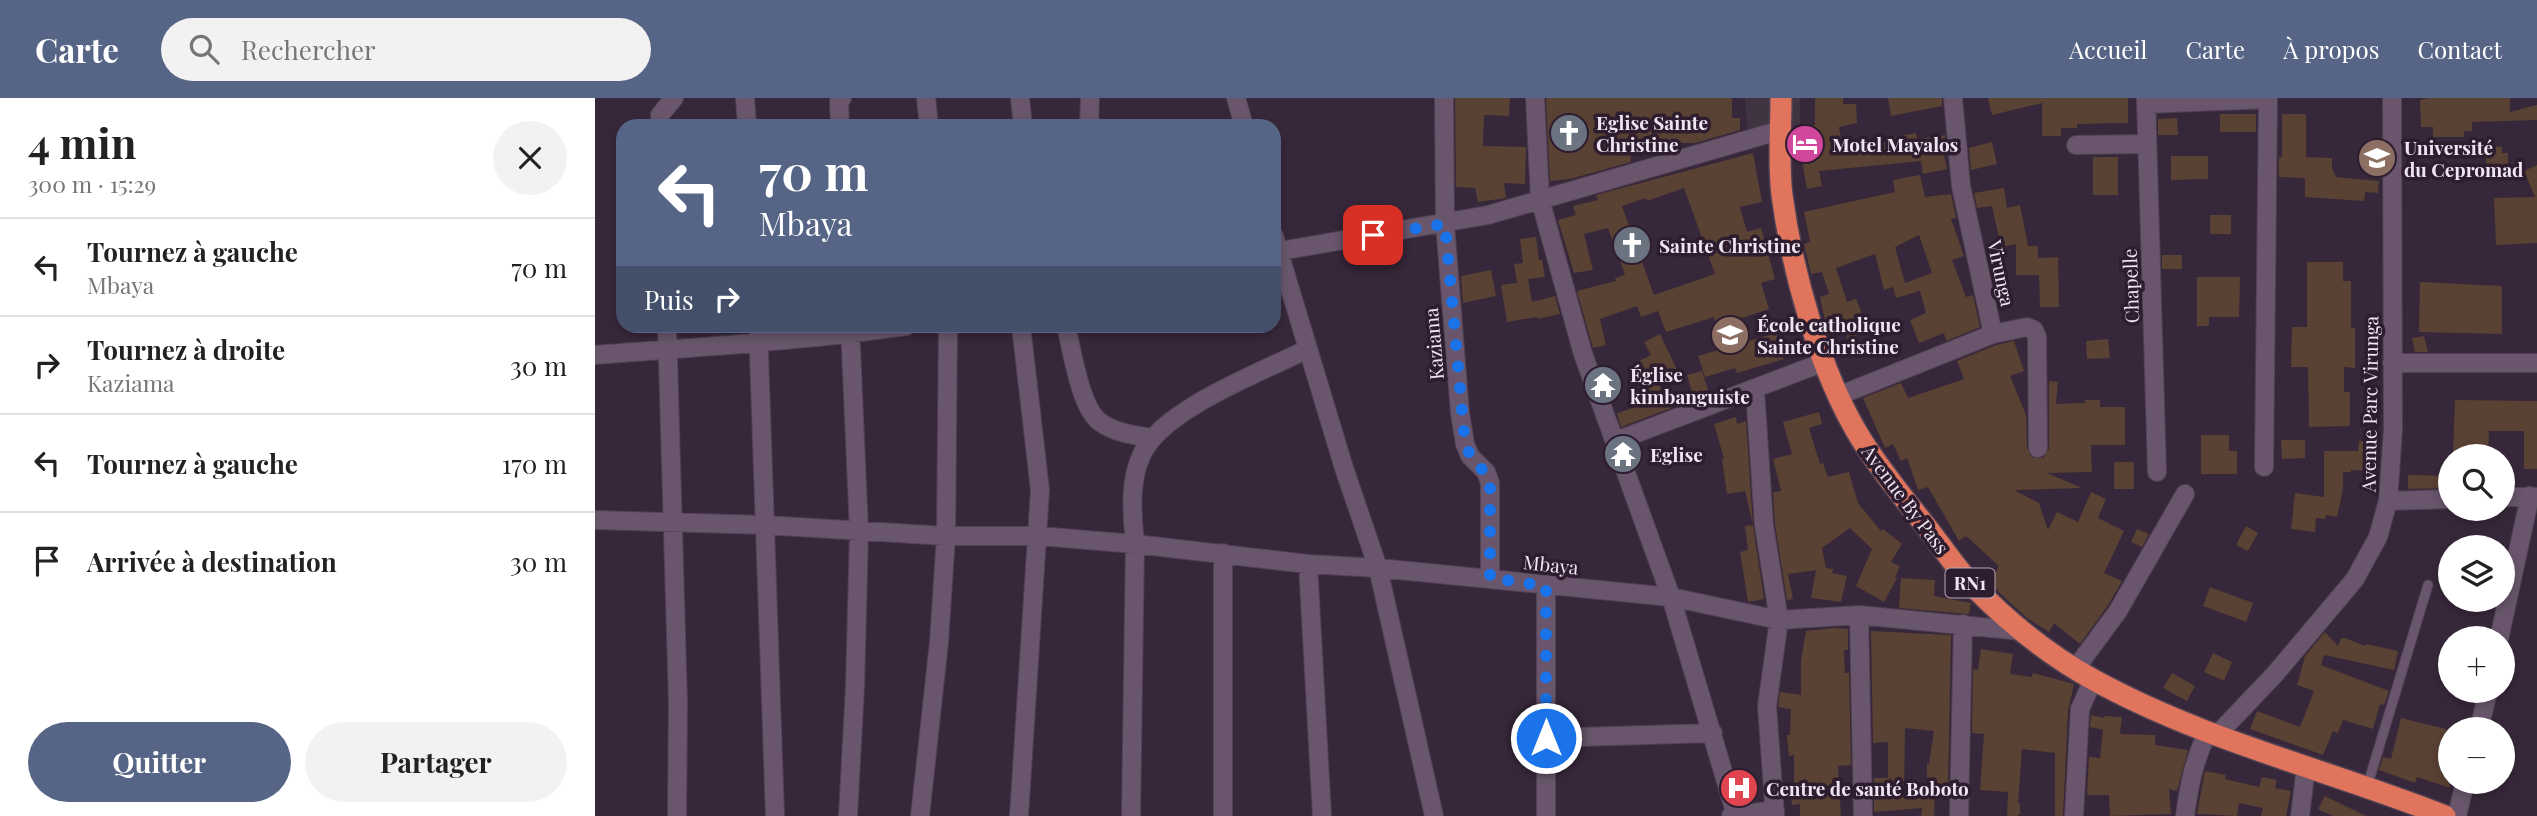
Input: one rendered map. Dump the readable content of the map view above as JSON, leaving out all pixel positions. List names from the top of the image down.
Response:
{
  "streets": {
    "highway": ["Avenue By Pass", "RN1"],
    "street": [
      "Virunga",
      "Chapelle",
      "Kaziama",
      "Avenue Parc Virunga",
      "Mbaya"
    ]
  },
  "crossings": [
    ["Virunga", "Avenue By Pass"],
    ["Kaziama", "Mbaya"],
    ["Avenue Parc Virunga", "Avenue By Pass"],
    ["Avenue By Pass", "Mbaya"]
  ],
  "places": {
    "church": ["Eglise Sainte Christine", "Sainte Christine"],
    "hotel": ["Motel Mayalos"],
    "school or university": ["Université du Cepromad", "École catholique Sainte Christine"],
    "temple": ["Église kimbanguiste", "Eglise"],
    "hospital": ["Centre de santé Boboto"]
  },
  "page": {
    "header": "Carte",
    "search": "Rechercher",
    "nav": [
      "Accueil",
      "Carte",
      "À propos",
      "Contact"
    ],
    "heading": ["4 min", "300 m · 15:29"],
    "turn": ["70 m", "Mbaya"],
    "list": [
      {
        "name": "Tournez à gauche",
        "note": "Mbaya",
        "value": "70 m"
      },
      {
        "name": "Tournez à droite",
        "note": "Kaziama",
        "value": "30 m"
      },
      {
        "name": "Tournez à gauche",
        "value": "170 m"
      },
      {
        "name": "Arrivée à destination",
        "value": "30 m"
      }
    ],
    "then": "Puis",
    "map_buttons": ["+", "−"],
    "buttons": ["Quitter", "Partager"]
  }
}
